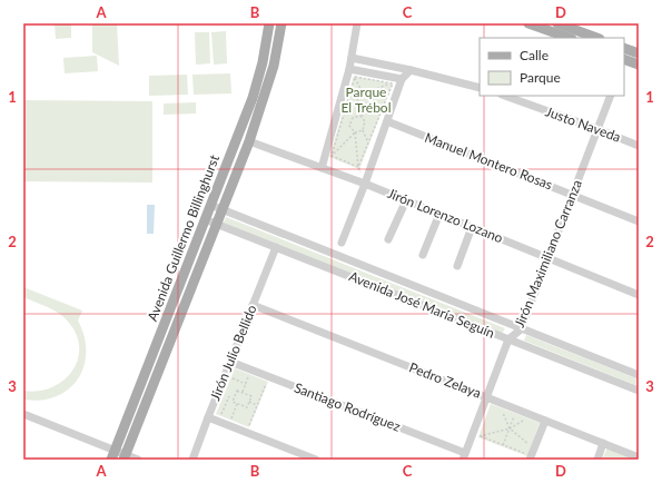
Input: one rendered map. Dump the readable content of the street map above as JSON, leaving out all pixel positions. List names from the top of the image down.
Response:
{
  "streets": {
    "main road": ["Avenida Guillermo Billinghurst"],
    "street": [
      "Justo Naveda",
      "Manuel Montero Rosas",
      "Jirón Lorenzo Lozano",
      "Jirón Maximiliano Carranza",
      "Avenida José María Seguín",
      "Jirón Julio Bellido",
      "Pedro Zelaya",
      "Santiago Rodríguez"
    ]
  },
  "crossings": [
    ["Justo Naveda", "Jirón Maximiliano Carranza"],
    ["Manuel Montero Rosas", "Jirón Maximiliano Carranza"],
    ["Jirón Lorenzo Lozano", "Avenida Guillermo Billinghurst"],
    ["Jirón Lorenzo Lozano", "Jirón Maximiliano Carranza"],
    ["Avenida Guillermo Billinghurst", "Avenida José María Seguín"],
    ["Jirón Maximiliano Carranza", "Avenida José María Seguín"],
    ["Jirón Maximiliano Carranza", "Pedro Zelaya"],
    ["Jirón Maximiliano Carranza", "Santiago Rodríguez"],
    ["Avenida José María Seguín", "Jirón Julio Bellido"],
    ["Jirón Julio Bellido", "Pedro Zelaya"],
    ["Jirón Julio Bellido", "Santiago Rodríguez"]
  ],
  "parks": ["Parque El Trébol"],
  "legend": ["Calle", "Parque"],
  "grid": {
    "columns": [
      "A",
      "B",
      "C",
      "D"
    ],
    "rows": ["1", "2", "3"]
  }
}
